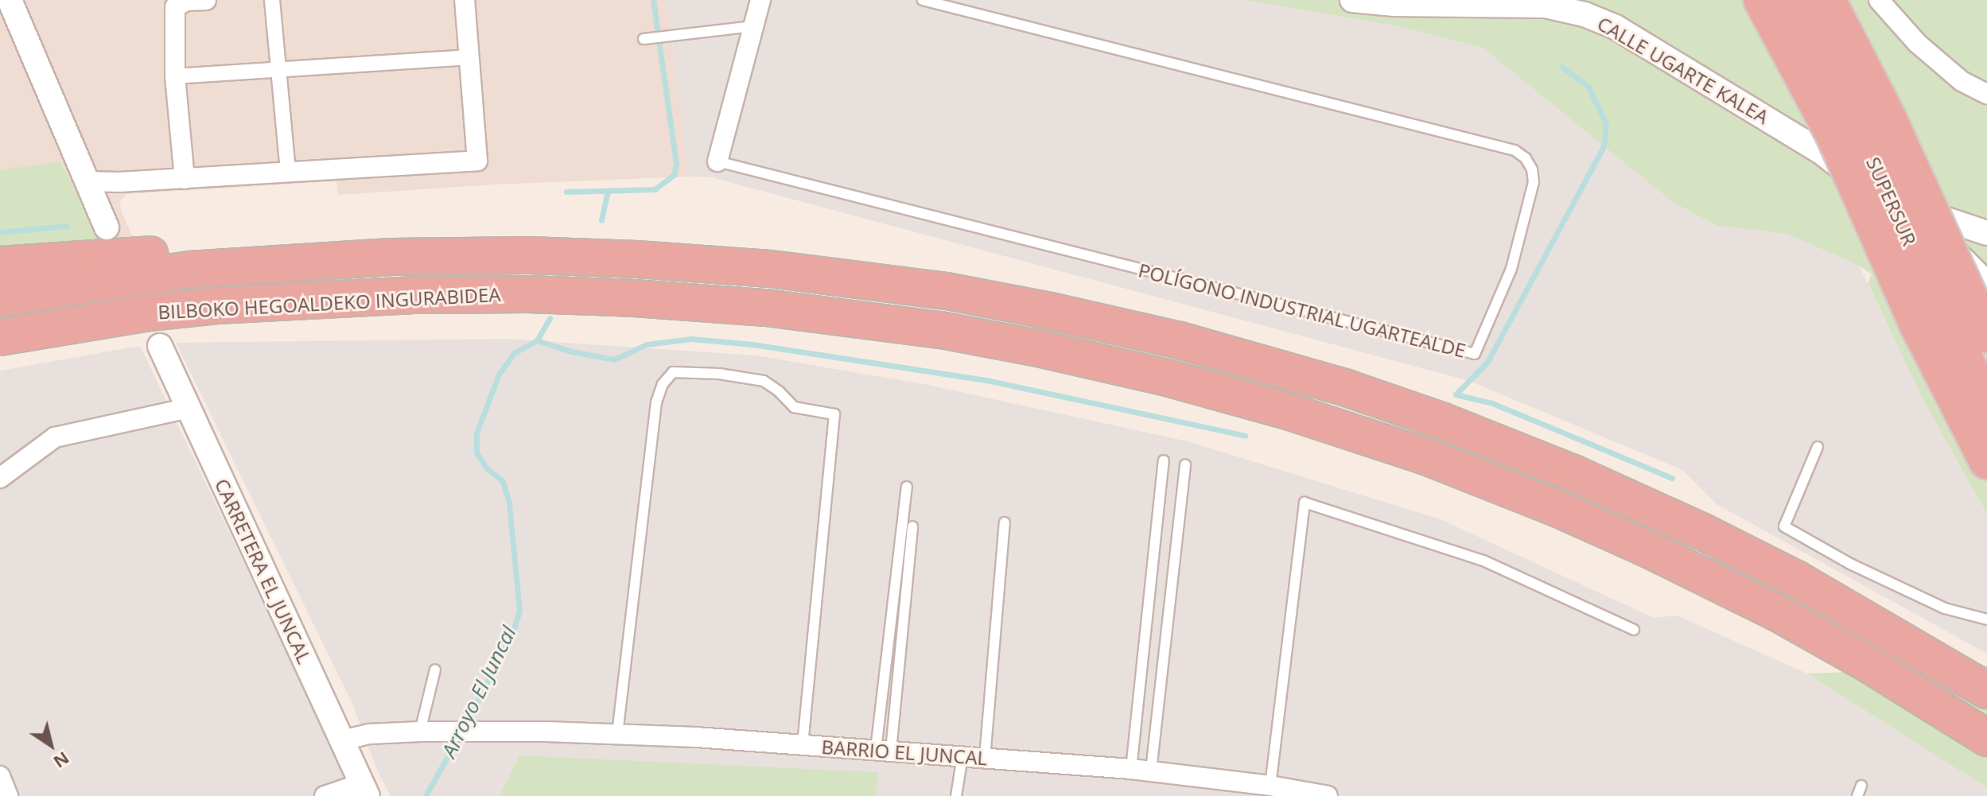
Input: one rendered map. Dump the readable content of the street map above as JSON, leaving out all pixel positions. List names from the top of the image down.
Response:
{
  "streets": {
    "highway": ["SUPERSUR", "BILBOKO HEGOALDEKO INGURABIDEA"],
    "street": [
      "CALLE UGARTE KALEA",
      "POLÍGONO INDUSTRIAL UGARTEALDE",
      "CARRETERA EL JUNCAL",
      "BARRIO EL JUNCAL"
    ]
  },
  "crossings": [
    ["CARRETERA EL JUNCAL", "BARRIO EL JUNCAL"]
  ],
  "water": ["Arroyo El Juncal"],
  "north": "bottom right"
}
